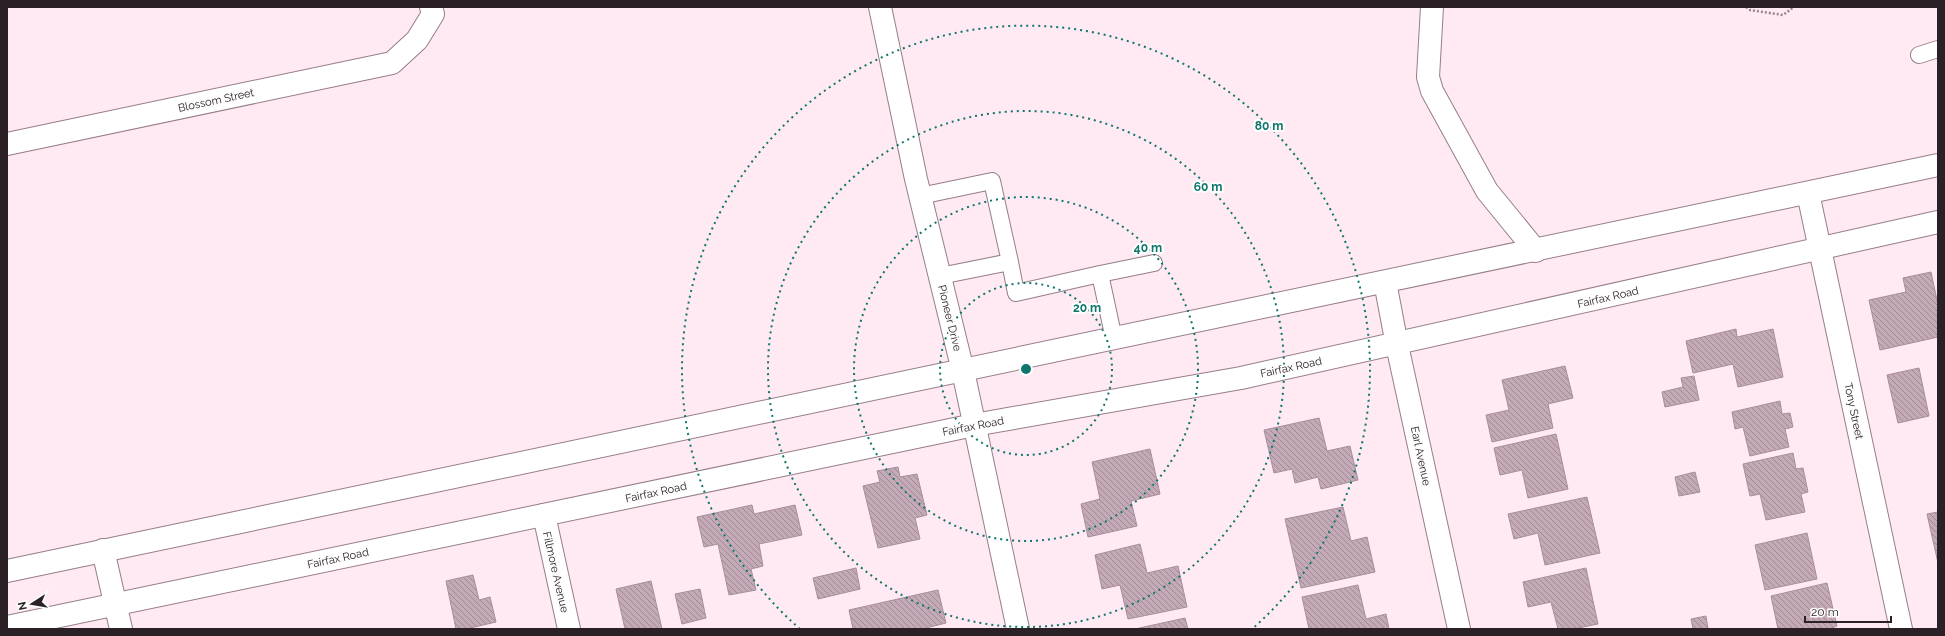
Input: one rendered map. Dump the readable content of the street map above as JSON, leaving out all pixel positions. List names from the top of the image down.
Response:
{
  "streets": {
    "main road": [
      "Blossom Street",
      "Fairfax Road",
      "Pioneer Drive",
      "Tony Street",
      "Earl Avenue",
      "Fillmore Avenue"
    ]
  },
  "crossings": [
    ["Fairfax Road", "Pioneer Drive"],
    ["Fairfax Road", "Tony Street"],
    ["Fairfax Road", "Earl Avenue"],
    ["Fairfax Road", "Fillmore Avenue"]
  ],
  "scale_bar": "20 m",
  "north": "left",
  "rings": [
    "80 m",
    "60 m",
    "40 m",
    "20 m"
  ]
}
